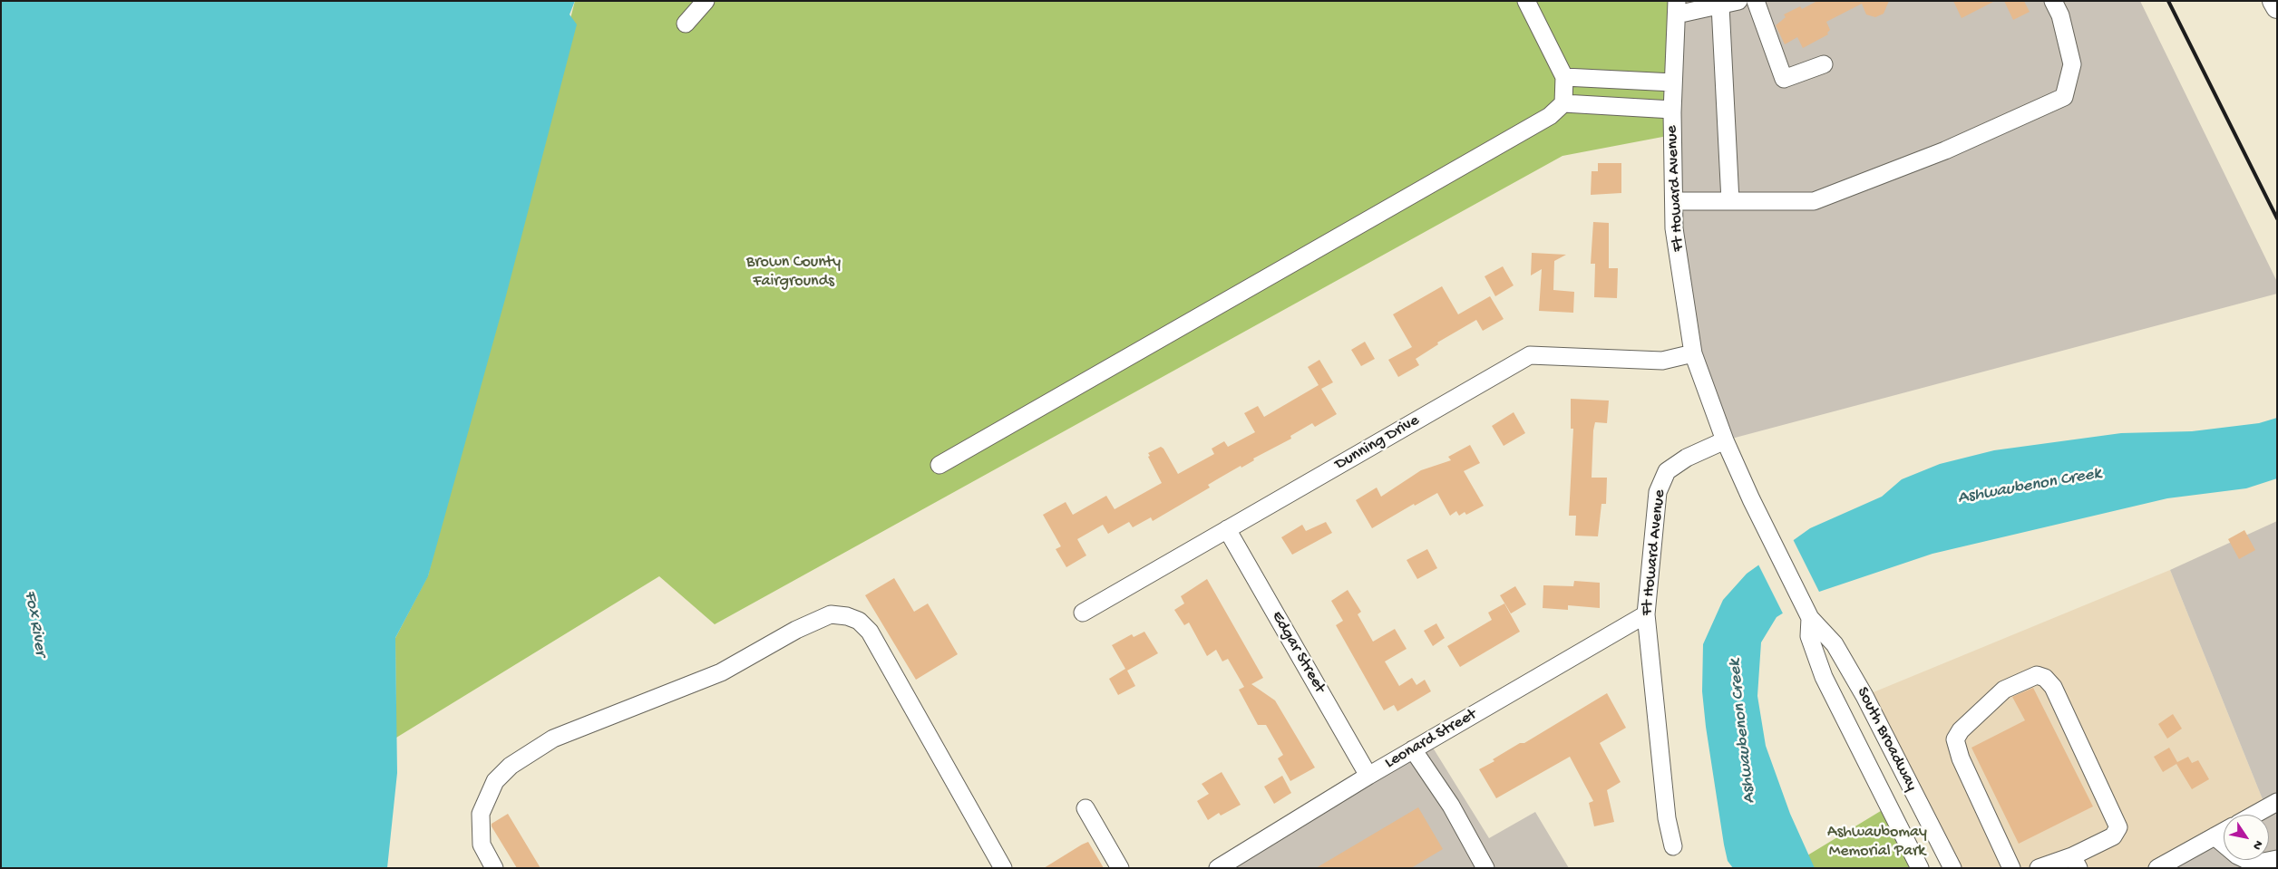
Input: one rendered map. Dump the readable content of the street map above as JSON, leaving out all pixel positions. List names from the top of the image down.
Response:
{
  "streets": {
    "street": [
      "Ft Howard Avenue",
      "Dunning Drive",
      "Edgar Street",
      "Leonard Street",
      "South Broadway"
    ]
  },
  "crossings": [
    ["Ft Howard Avenue", "Dunning Drive"],
    ["Ft Howard Avenue", "Leonard Street"],
    ["Ft Howard Avenue", "South Broadway"],
    ["Dunning Drive", "Edgar Street"],
    ["Edgar Street", "Leonard Street"]
  ],
  "water": ["Ashwaubenon Creek", "Fox River"],
  "parks": ["Brown County Fairgrounds", "Ashwaubomay Memorial Park"],
  "north": "bottom right"
}
